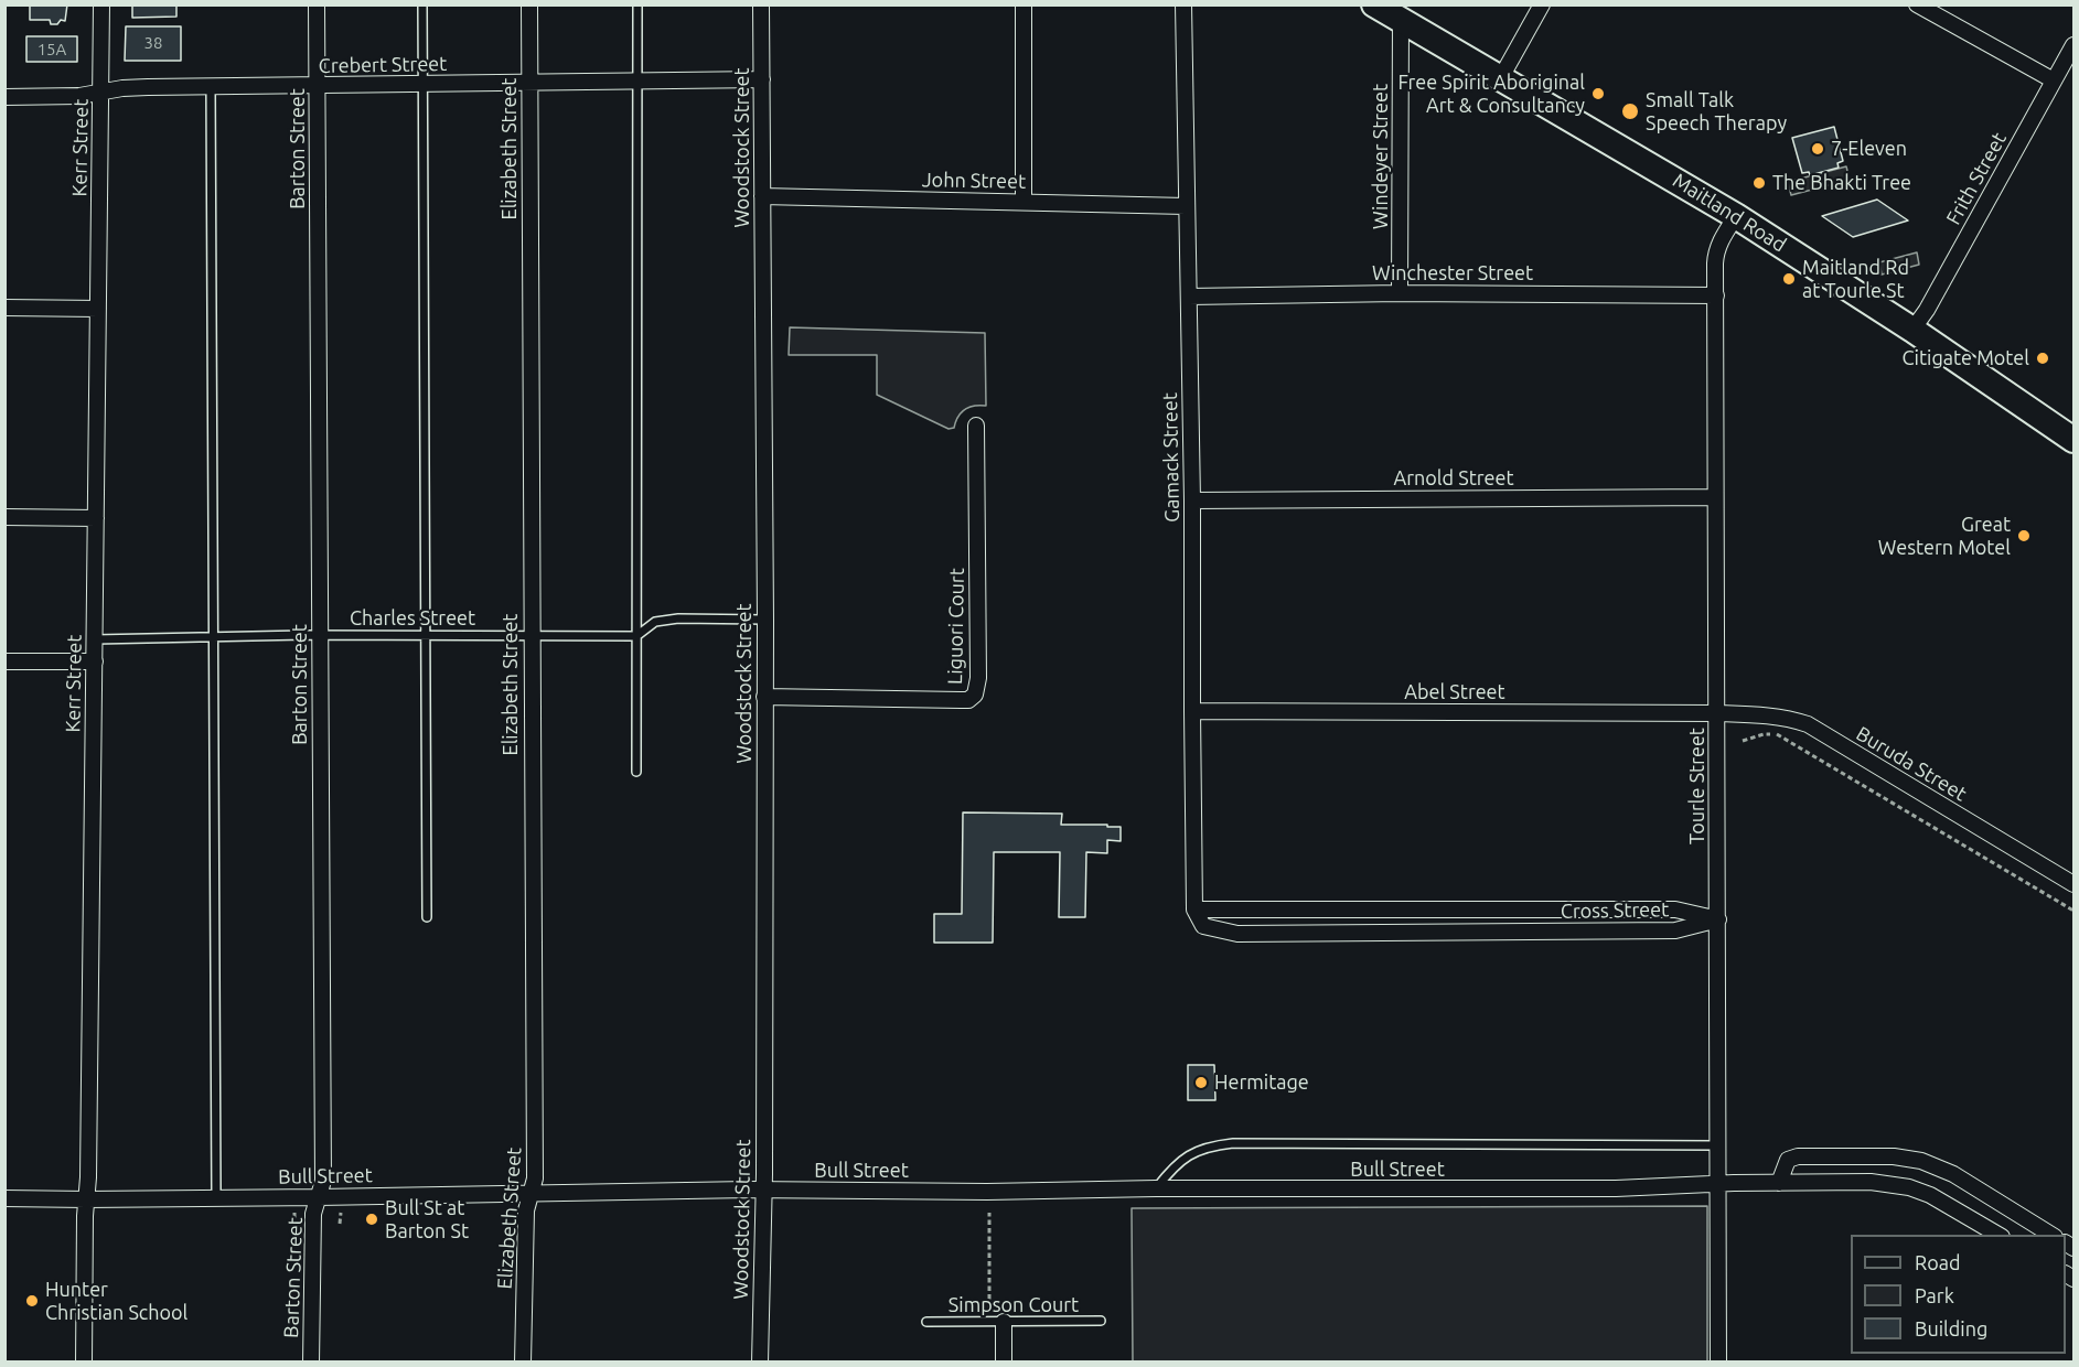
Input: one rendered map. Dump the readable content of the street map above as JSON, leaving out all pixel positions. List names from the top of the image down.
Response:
{
  "streets": {
    "main road": ["Maitland Road"],
    "street": [
      "Crebert Street",
      "Kerr Street",
      "Woodstock Street",
      "Barton Street",
      "Elizabeth Street",
      "Windeyer Street",
      "Frith Street",
      "John Street",
      "Winchester Street",
      "Gamack Street",
      "Arnold Street",
      "Liguori Court",
      "Abel Street",
      "Buruda Street",
      "Tourle Street",
      "Cross Street",
      "Bull Street"
    ],
    "lane": ["Charles Street", "Simpson Court"]
  },
  "crossings": [
    ["Crebert Street", "Kerr Street"],
    ["Crebert Street", "Woodstock Street"],
    ["Crebert Street", "Barton Street"],
    ["Crebert Street", "Elizabeth Street"],
    ["Kerr Street", "Charles Street"],
    ["Kerr Street", "Bull Street"],
    ["Woodstock Street", "John Street"],
    ["Woodstock Street", "Liguori Court"],
    ["Woodstock Street", "Bull Street"],
    ["Barton Street", "Charles Street"],
    ["Barton Street", "Bull Street"],
    ["Elizabeth Street", "Charles Street"],
    ["Elizabeth Street", "Bull Street"],
    ["Windeyer Street", "Maitland Road"],
    ["Windeyer Street", "Winchester Street"],
    ["Frith Street", "Maitland Road"],
    ["John Street", "Gamack Street"],
    ["Maitland Road", "Tourle Street"],
    ["Winchester Street", "Gamack Street"],
    ["Winchester Street", "Tourle Street"],
    ["Gamack Street", "Arnold Street"],
    ["Gamack Street", "Abel Street"],
    ["Gamack Street", "Cross Street"],
    ["Arnold Street", "Tourle Street"],
    ["Abel Street", "Buruda Street"],
    ["Abel Street", "Tourle Street"],
    ["Buruda Street", "Tourle Street"],
    ["Tourle Street", "Cross Street"],
    ["Tourle Street", "Bull Street"]
  ],
  "places": [
    "Free Spirit Aboriginal Art & Consultancy",
    "Small Talk Speech Therapy",
    "7-Eleven",
    "The Bhakti Tree",
    "Maitland Rd at Tourle St",
    "Citigate Motel",
    "Great Western Motel",
    "Hermitage",
    "Bull St at Barton St",
    "Hunter Christian School"
  ],
  "house_numbers": ["38", "15A"],
  "legend": ["Road", "Park", "Building"]
}
